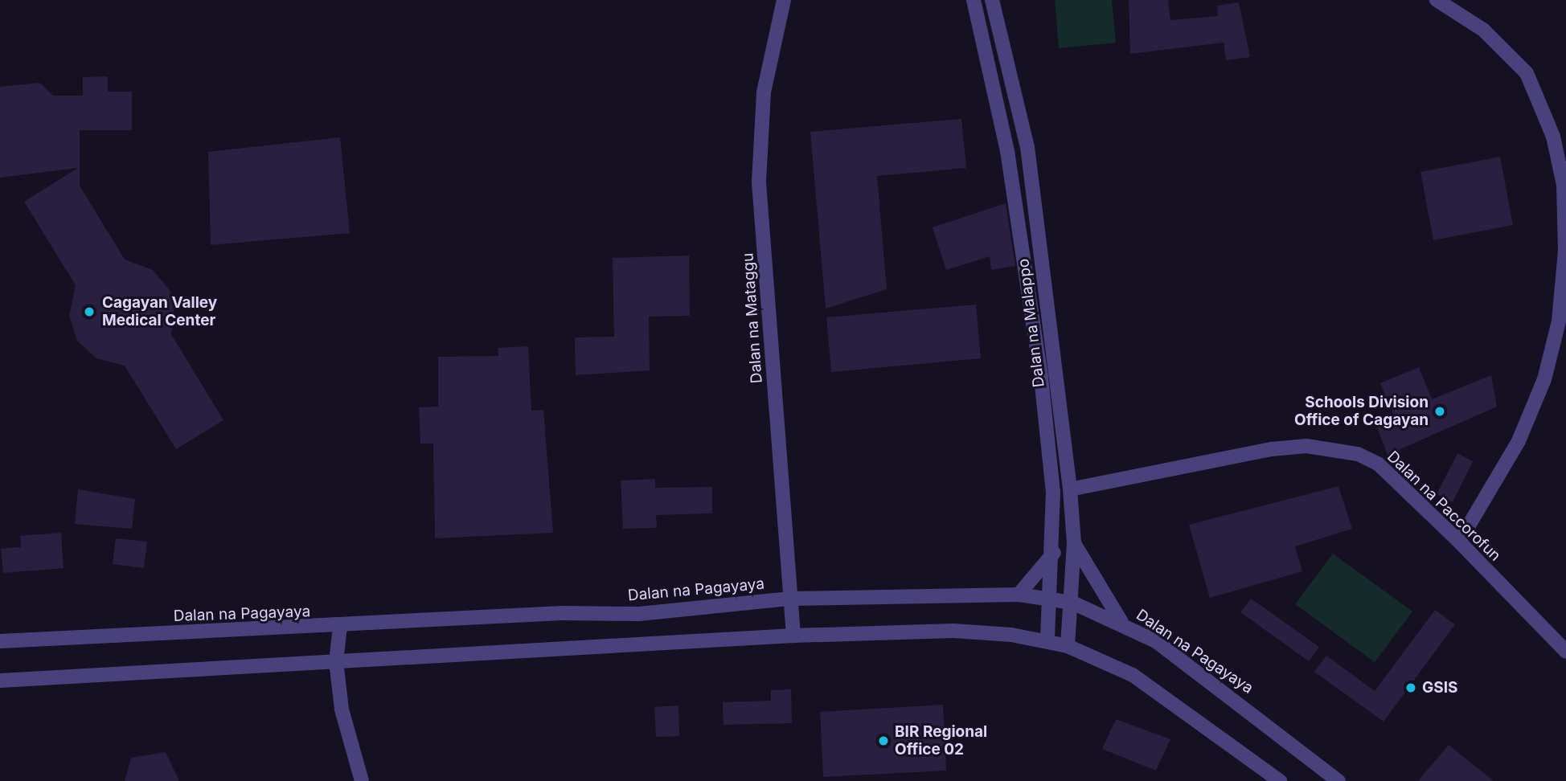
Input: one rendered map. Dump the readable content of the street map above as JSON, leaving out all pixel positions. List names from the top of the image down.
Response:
{
  "streets": {
    "street": [
      "Dalan na Mataggu",
      "Dalan na Malappo",
      "Dalan na Paccorofun",
      "Dalan na Pagayaya"
    ]
  },
  "crossings": [
    ["Dalan na Mataggu", "Dalan na Pagayaya"],
    ["Dalan na Malappo", "Dalan na Paccorofun"],
    ["Dalan na Malappo", "Dalan na Pagayaya"]
  ],
  "places": [
    "Cagayan Valley Medical Center",
    "Schools Division Office of Cagayan",
    "GSIS",
    "BIR Regional Office 02"
  ]
}
